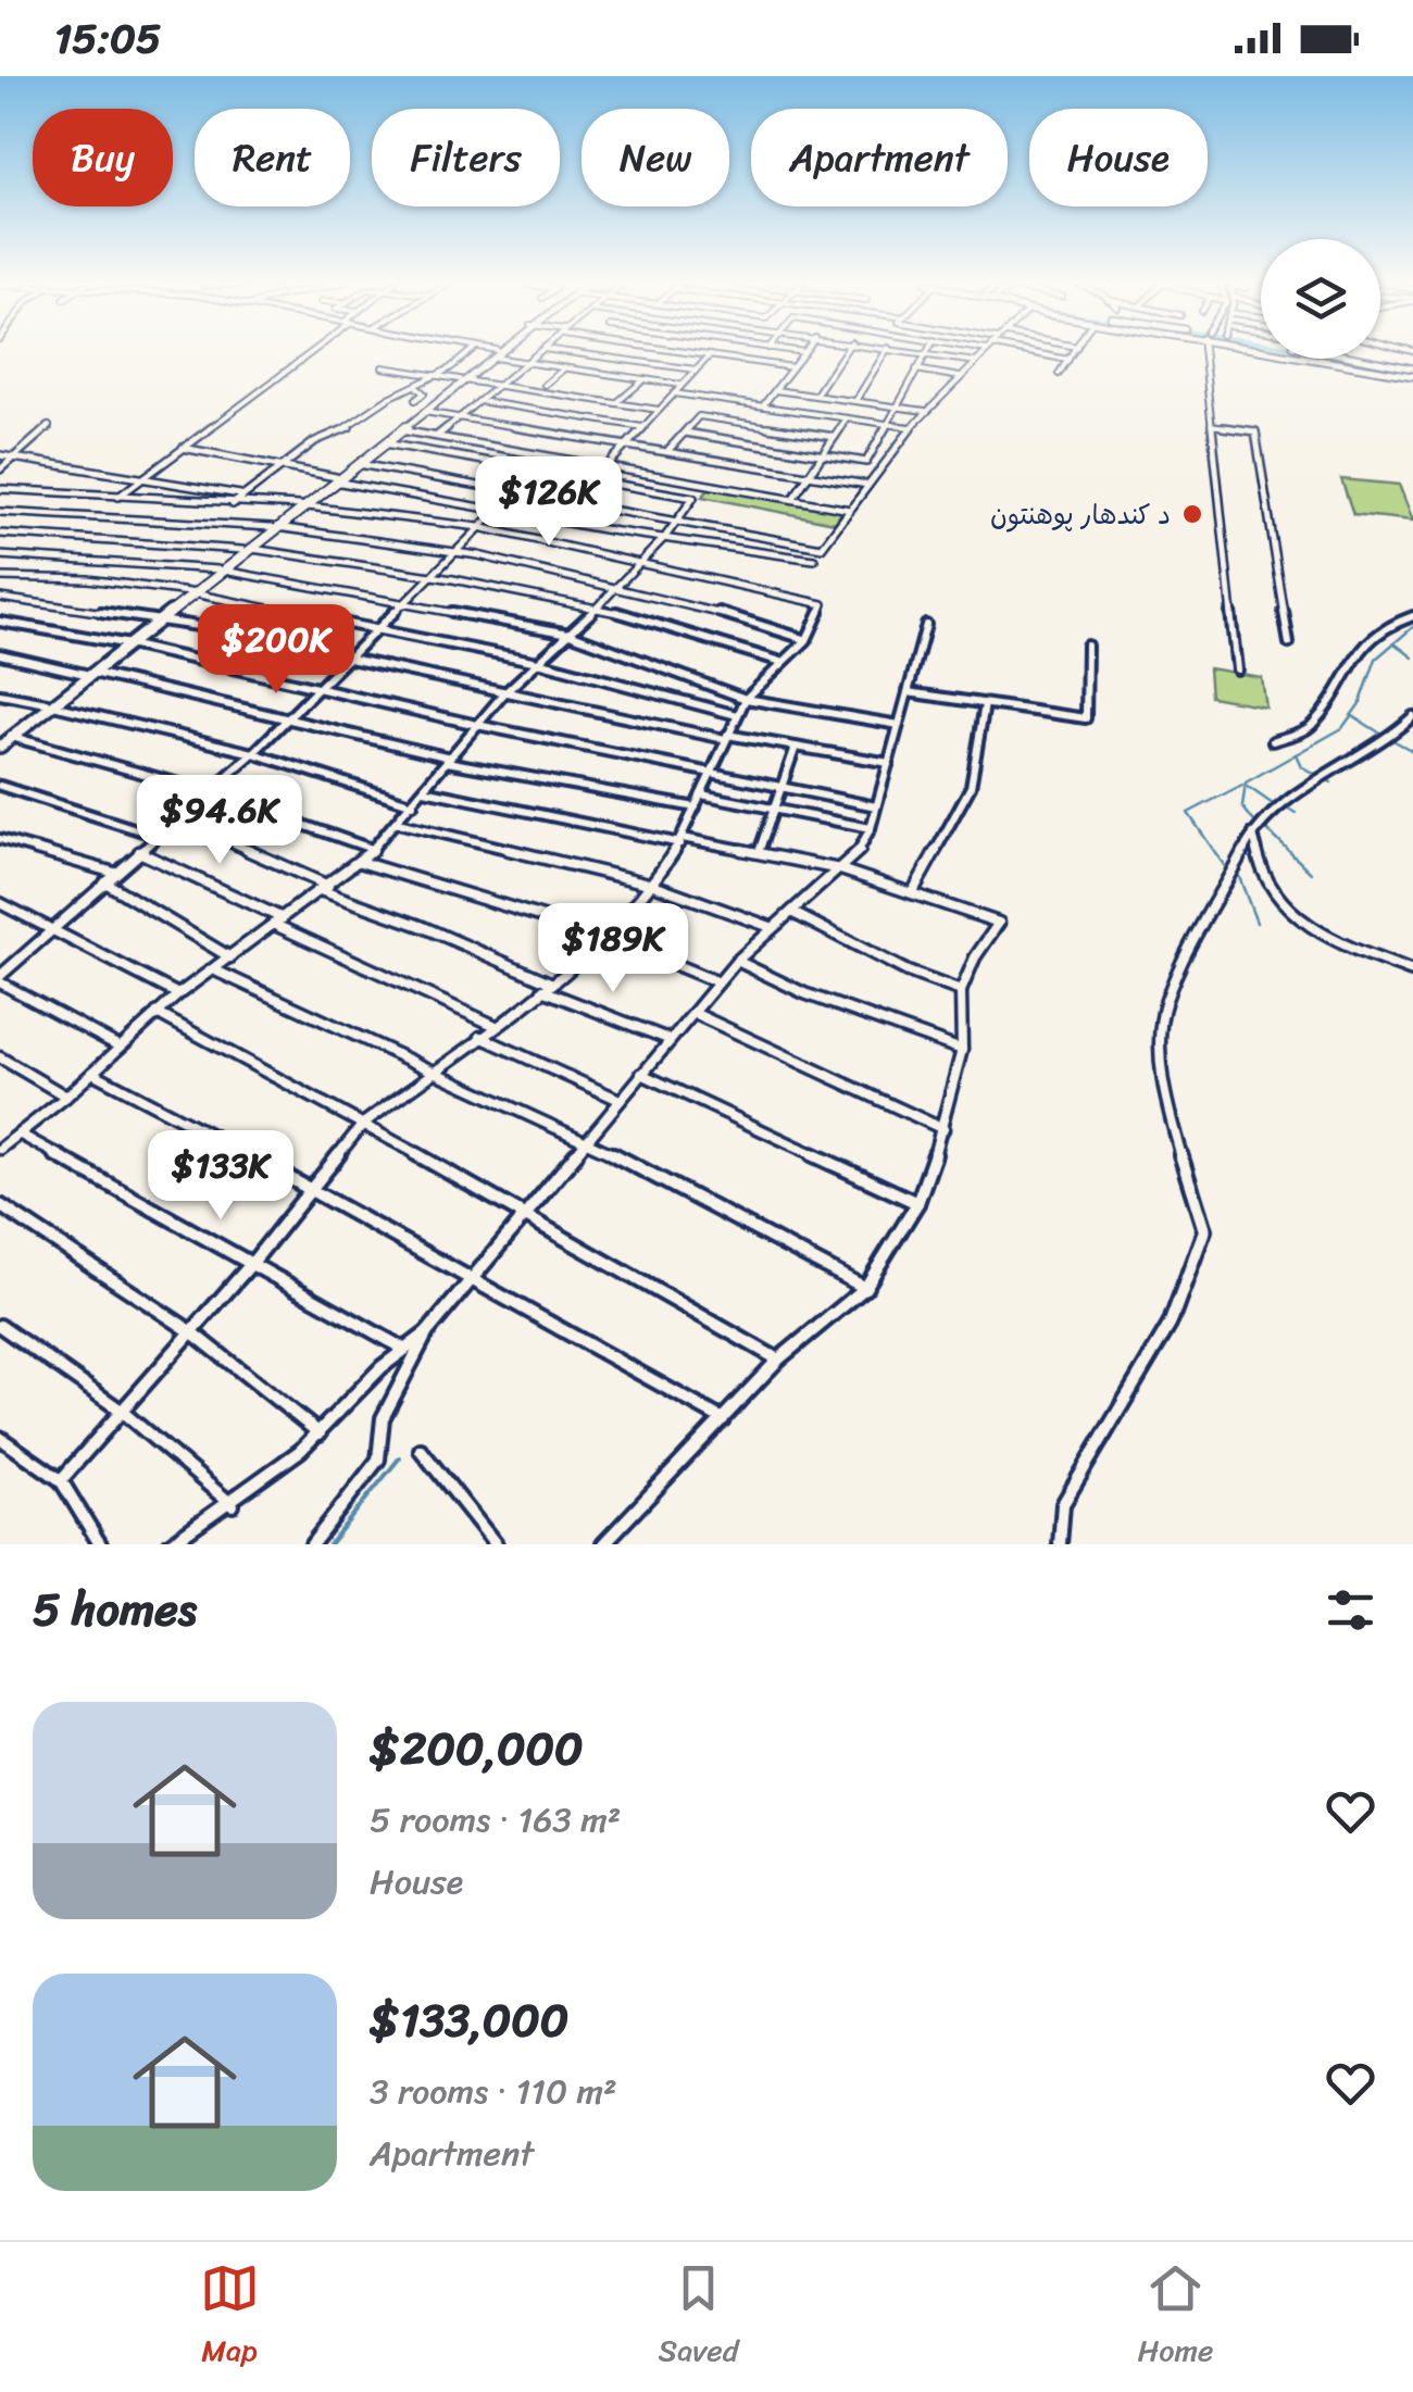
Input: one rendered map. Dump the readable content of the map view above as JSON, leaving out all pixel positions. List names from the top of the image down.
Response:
{
  "places": ["د کندهار پوهنتون"],
  "page": {
    "status": "15:05",
    "chip": [
      "Buy",
      "Rent",
      "Filters",
      "New",
      "Apartment",
      "House"
    ],
    "price": [
      "$126K",
      "$200K",
      "$94.6K",
      "$189K",
      "$133K"
    ],
    "heading": "5 homes",
    "list": [
      {
        "name": "$200,000",
        "note": "5 rooms · 163 m² · House"
      },
      {
        "name": "$133,000",
        "note": "3 rooms · 110 m² · Apartment"
      }
    ],
    "tabs": ["Map", "Saved", "Home"]
  }
}
